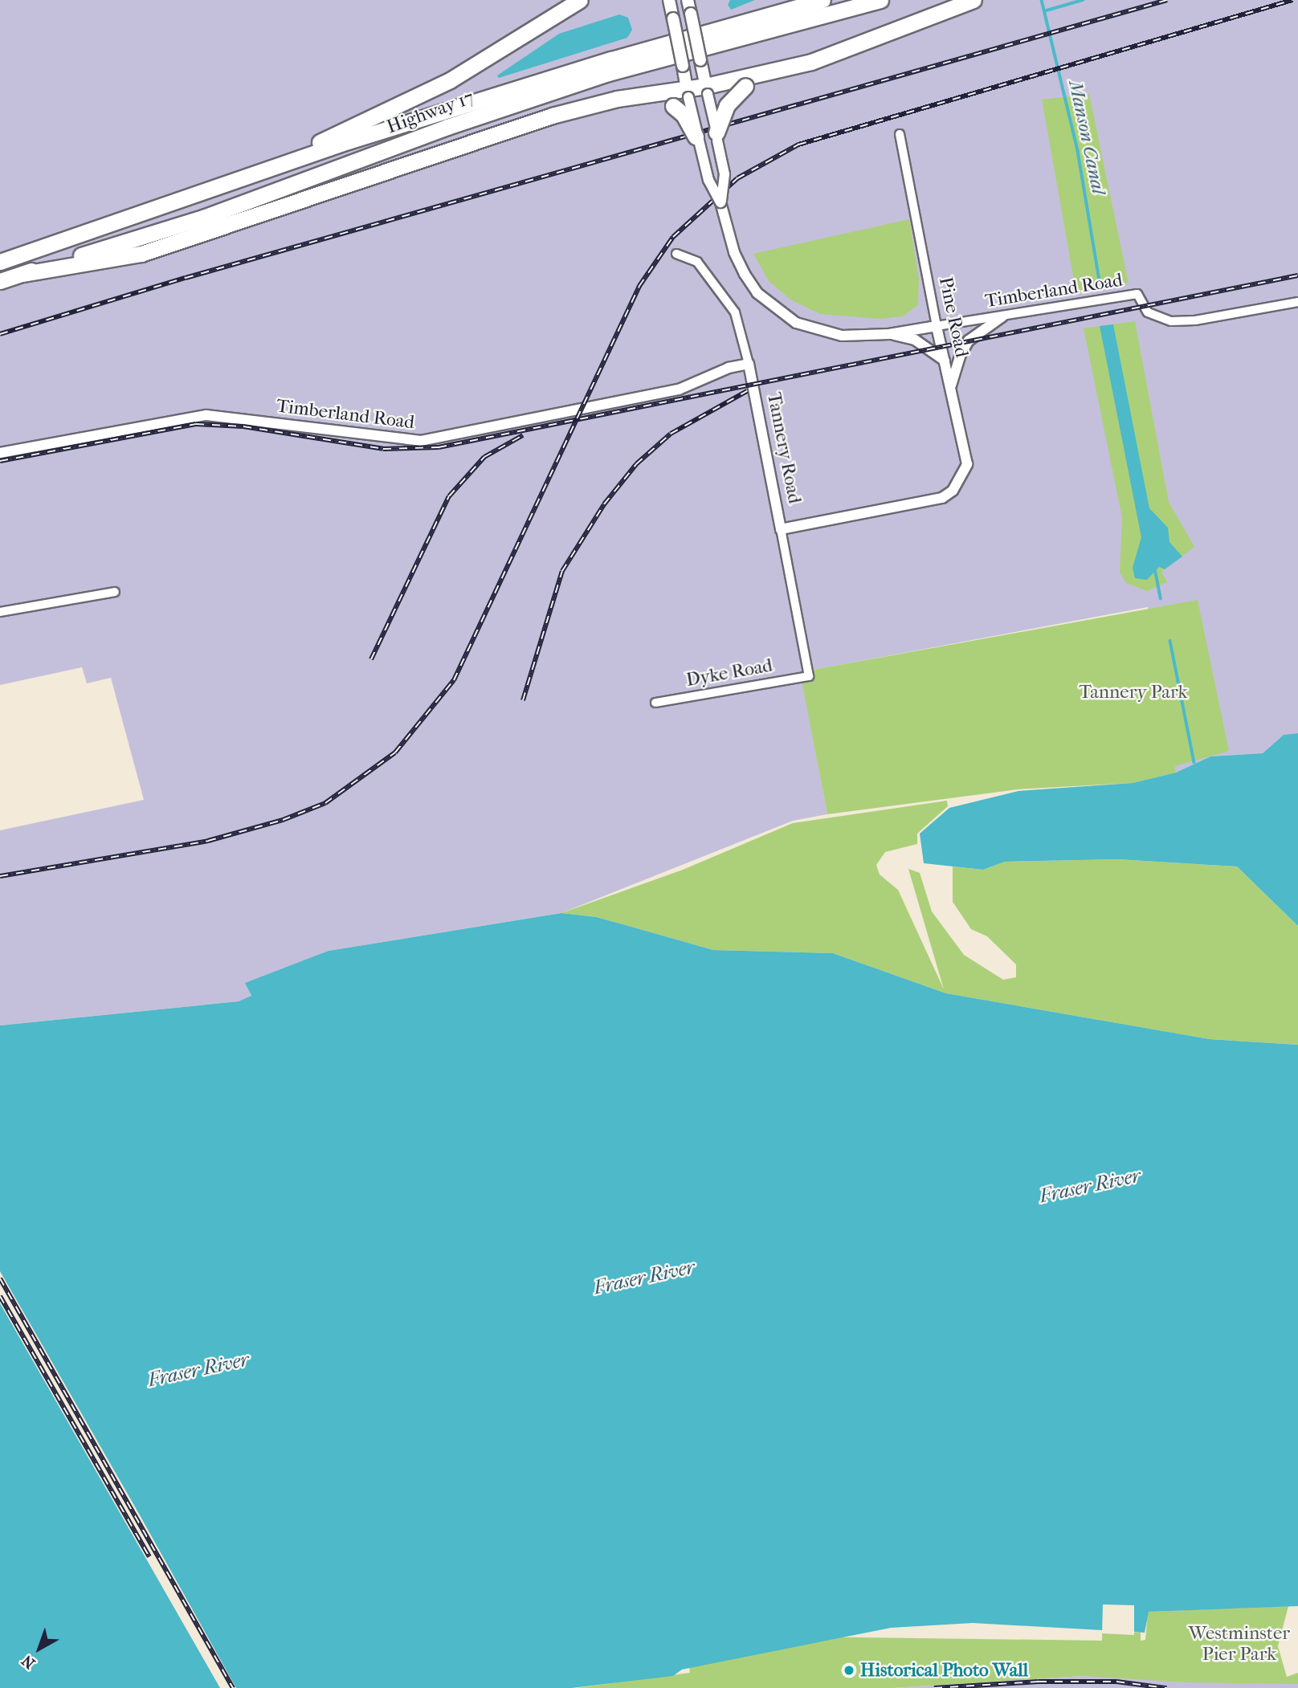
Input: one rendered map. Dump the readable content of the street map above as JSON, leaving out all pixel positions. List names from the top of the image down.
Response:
{
  "streets": {
    "highway": ["Highway 17"],
    "street": [
      "Timberland Road",
      "Pine Road",
      "Tannery Road",
      "Dyke Road"
    ]
  },
  "crossings": [
    ["Timberland Road", "Pine Road"],
    ["Timberland Road", "Tannery Road"],
    ["Pine Road", "Tannery Road"],
    ["Tannery Road", "Dyke Road"]
  ],
  "water": ["Manson Canal", "Fraser River"],
  "parks": ["Tannery Park", "Westminster Pier Park"],
  "places": ["Historical Photo Wall"],
  "north": "bottom left"
}
